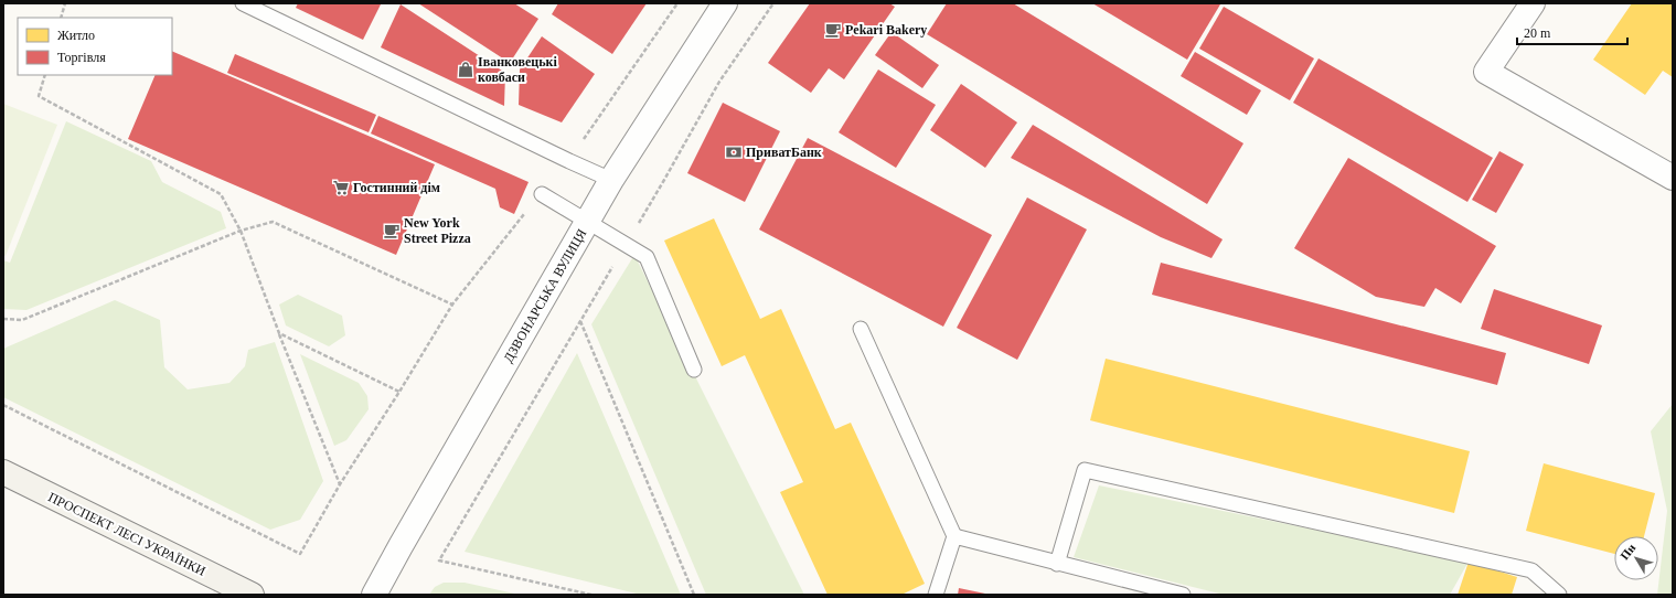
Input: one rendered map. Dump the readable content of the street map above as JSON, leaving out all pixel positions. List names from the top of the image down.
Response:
{
  "streets": {
    "main road": ["ПРОСПЕКТ ЛЕСІ УКРАЇНКИ"],
    "street": ["ДЗВОНАРСЬКА ВУЛИЦЯ"]
  },
  "places": {
    "cafe": ["Pekari Bakery", "New York Street Pizza"],
    "shop": ["Іванковецькі ковбаси"],
    "bank": ["ПриватБанк"],
    "supermarket": ["Гостинний дім"]
  },
  "legend": ["Житло", "Торгівля"],
  "scale_bar": "20 m",
  "north": "top left"
}
